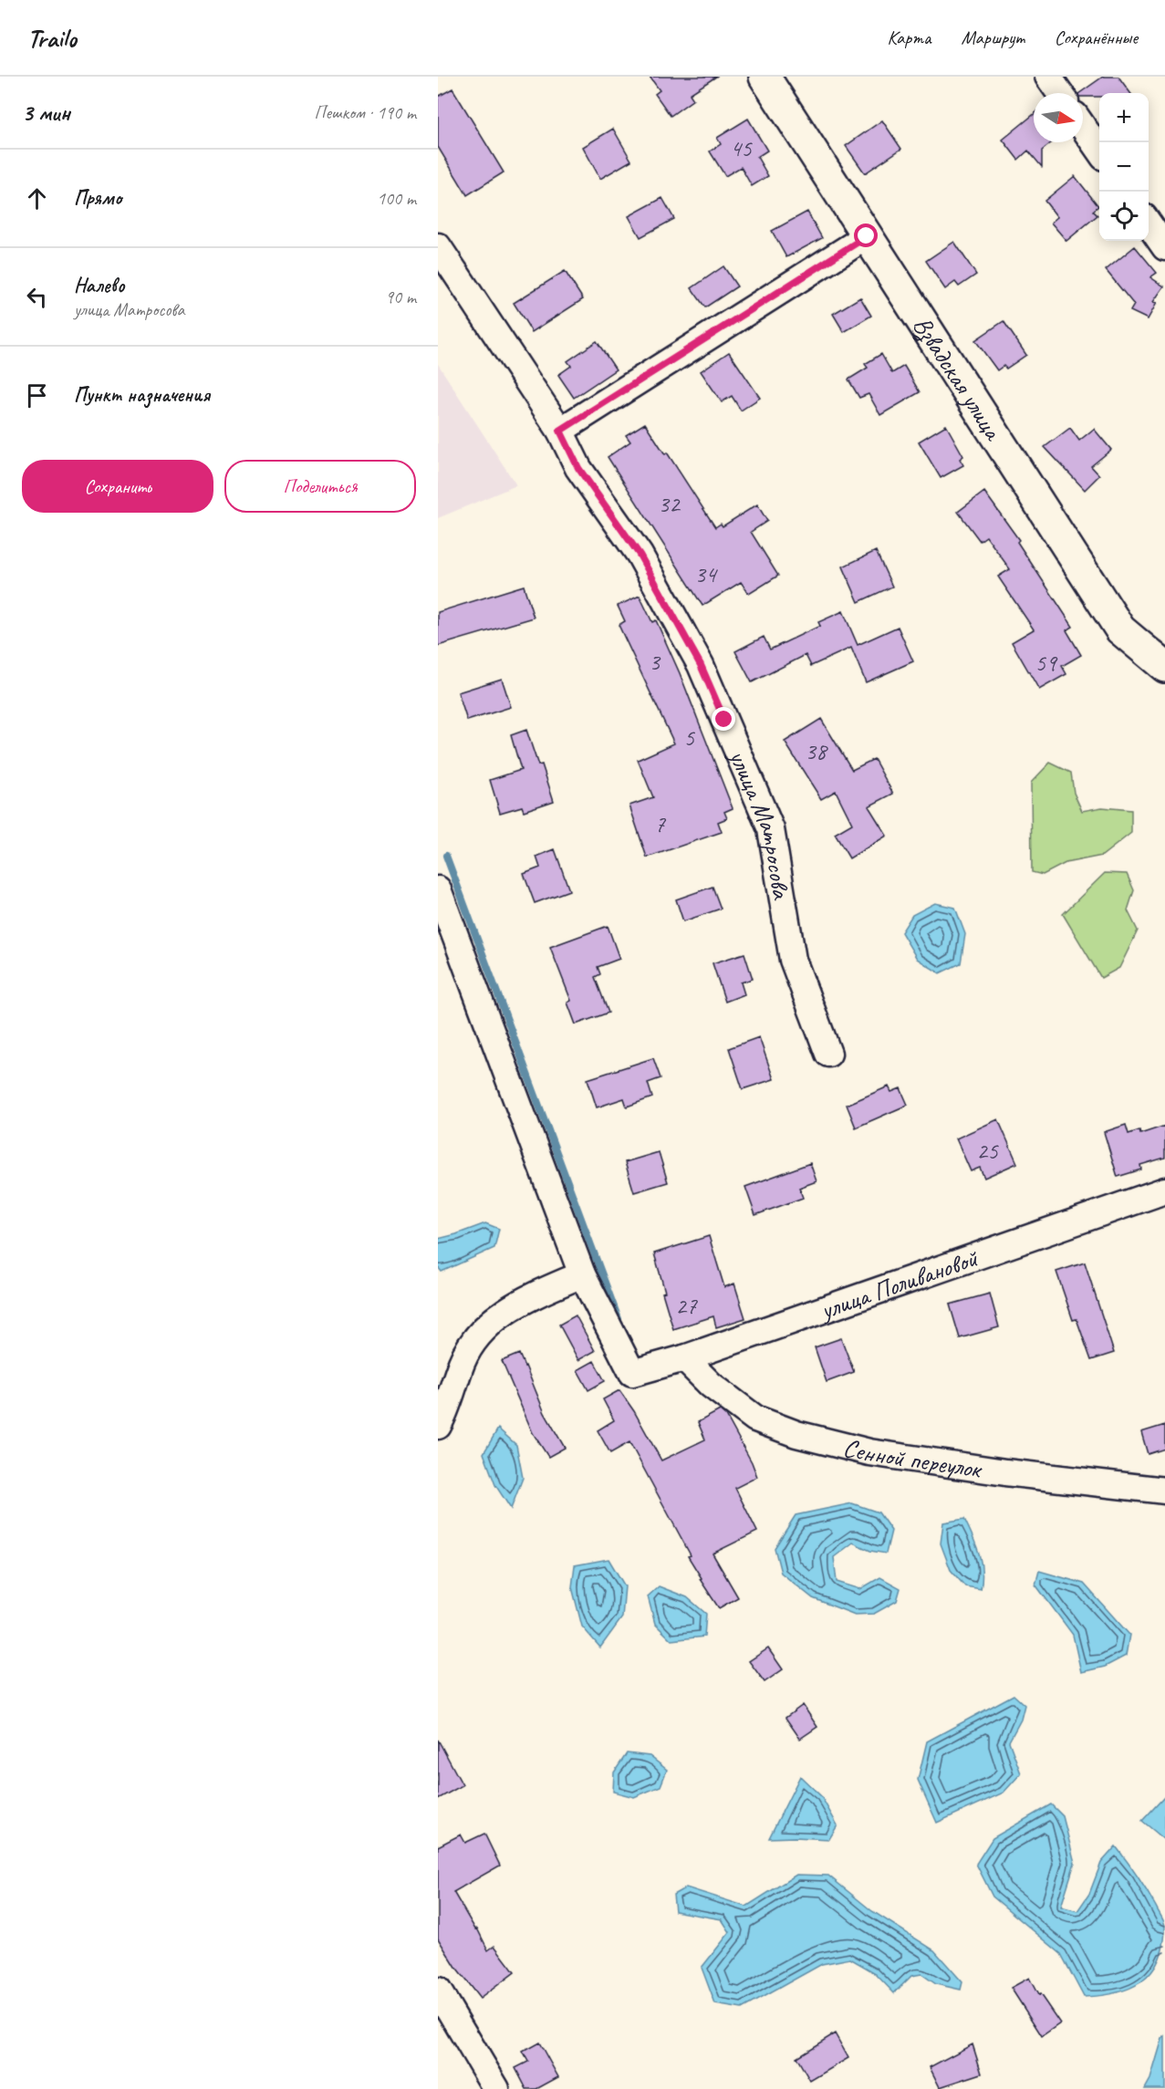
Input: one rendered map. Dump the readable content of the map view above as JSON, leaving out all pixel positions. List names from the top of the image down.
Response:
{
  "streets": {
    "street": [
      "Взвадская улица",
      "улица Матросова",
      "улица Поливановой",
      "Сенной переулок"
    ]
  },
  "crossings": [
    ["улица Поливановой", "Сенной переулок"]
  ],
  "house_numbers": [
    "45",
    "32",
    "34",
    "3",
    "59",
    "5",
    "38",
    "7",
    "25",
    "27"
  ],
  "north": "right",
  "page": {
    "header": "Trailo",
    "nav": ["Карта", "Маршрут", "Сохранённые"],
    "heading": ["3 мин", "Пешком · 190 m"],
    "map_buttons": ["+", "−"],
    "list": [
      ["Прямо", "100 m"],
      ["Налево", "улица Матросова", "90 m"],
      "Пункт назначения"
    ],
    "buttons": ["Сохранить", "Поделиться"]
  }
}
